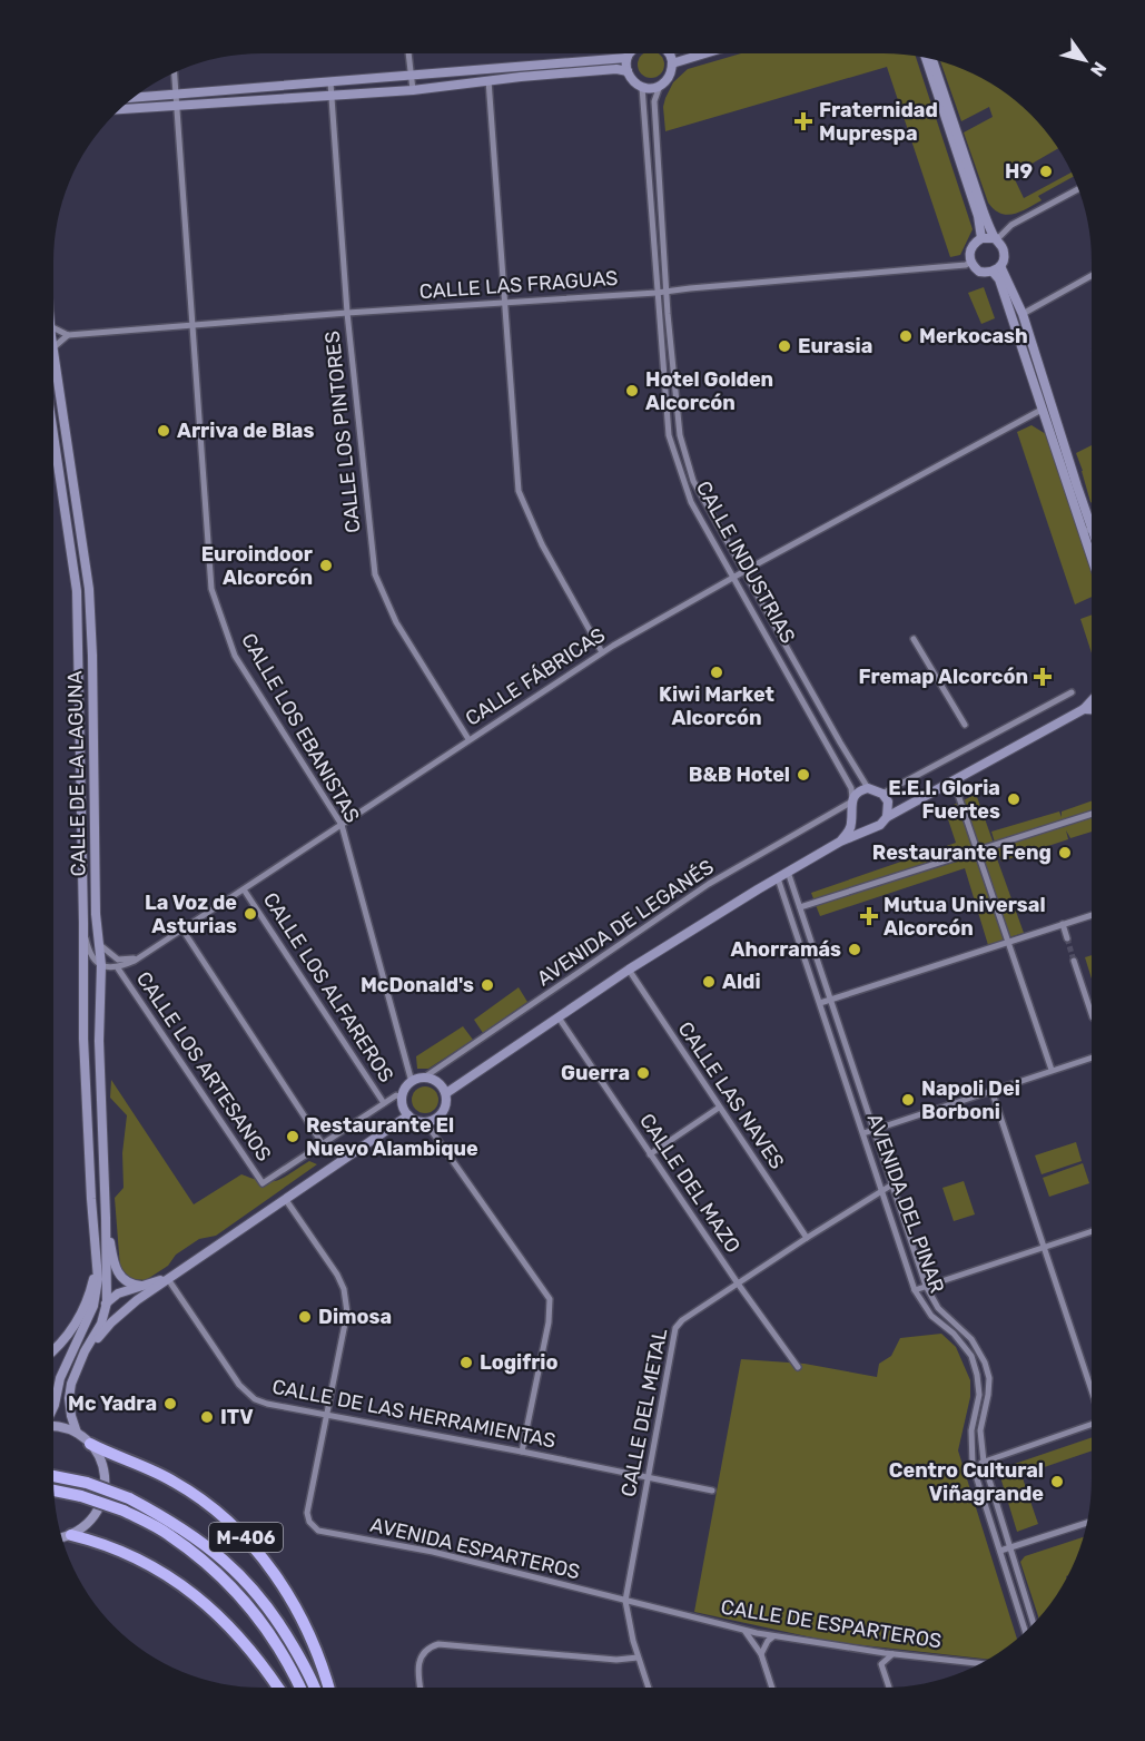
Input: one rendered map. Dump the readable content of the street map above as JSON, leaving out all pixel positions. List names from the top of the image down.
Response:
{
  "streets": {
    "highway": ["M-406"],
    "street": [
      "CALLE LAS FRAGUAS",
      "CALLE LOS PINTORES",
      "CALLE INDUSTRIAS",
      "CALLE FÁBRICAS",
      "CALLE LOS EBANISTAS",
      "CALLE DE LA LAGUNA",
      "AVENIDA DE LEGANÉS",
      "CALLE LOS ALFAREROS",
      "CALLE LOS ARTESANOS",
      "CALLE LAS NAVES",
      "CALLE DEL MAZO",
      "AVENIDA DEL PINAR",
      "CALLE DEL METAL",
      "CALLE DE LAS HERRAMIENTAS",
      "AVENIDA ESPARTEROS",
      "CALLE DE ESPARTEROS"
    ]
  },
  "crossings": [
    ["CALLE LAS FRAGUAS", "CALLE LOS PINTORES"],
    ["CALLE LAS FRAGUAS", "CALLE INDUSTRIAS"],
    ["CALLE LAS FRAGUAS", "CALLE LOS EBANISTAS"],
    ["CALLE LOS PINTORES", "CALLE FÁBRICAS"],
    ["CALLE INDUSTRIAS", "CALLE FÁBRICAS"],
    ["CALLE INDUSTRIAS", "AVENIDA DE LEGANÉS"],
    ["CALLE FÁBRICAS", "CALLE LOS EBANISTAS"],
    ["CALLE FÁBRICAS", "CALLE LOS ALFAREROS"],
    ["CALLE FÁBRICAS", "CALLE LOS ARTESANOS"],
    ["CALLE LOS EBANISTAS", "AVENIDA DE LEGANÉS"],
    ["AVENIDA DE LEGANÉS", "CALLE LAS NAVES"],
    ["AVENIDA DE LEGANÉS", "CALLE DEL MAZO"],
    ["AVENIDA DE LEGANÉS", "AVENIDA DEL PINAR"],
    ["CALLE LAS NAVES", "CALLE DEL METAL"],
    ["CALLE DEL MAZO", "CALLE DEL METAL"],
    ["AVENIDA DEL PINAR", "CALLE DEL METAL"],
    ["CALLE DEL METAL", "CALLE DE LAS HERRAMIENTAS"],
    ["CALLE DEL METAL", "AVENIDA ESPARTEROS"],
    ["CALLE DEL METAL", "CALLE DE ESPARTEROS"],
    ["CALLE DE LAS HERRAMIENTAS", "AVENIDA ESPARTEROS"],
    ["AVENIDA ESPARTEROS", "CALLE DE ESPARTEROS"]
  ],
  "places": {
    "health": ["Fraternidad Muprespa", "Fremap Alcorcón", "Mutua Universal Alcorcón"],
    "other": [
      "H9",
      "Merkocash",
      "Eurasia",
      "Hotel Golden Alcorcón",
      "Arriva de Blas",
      "Euroindoor Alcorcón",
      "Kiwi Market Alcorcón",
      "B&B Hotel",
      "E.E.I. Gloria Fuertes",
      "Restaurante Feng",
      "La Voz de Asturias",
      "Ahorramás",
      "Aldi",
      "McDonald's",
      "Guerra",
      "Napoli Dei Borboni",
      "Restaurante El Nuevo Alambique",
      "Dimosa",
      "Logifrio",
      "Mc Yadra",
      "ITV",
      "Centro Cultural Viñagrande"
    ]
  },
  "north": "bottom right"
}
